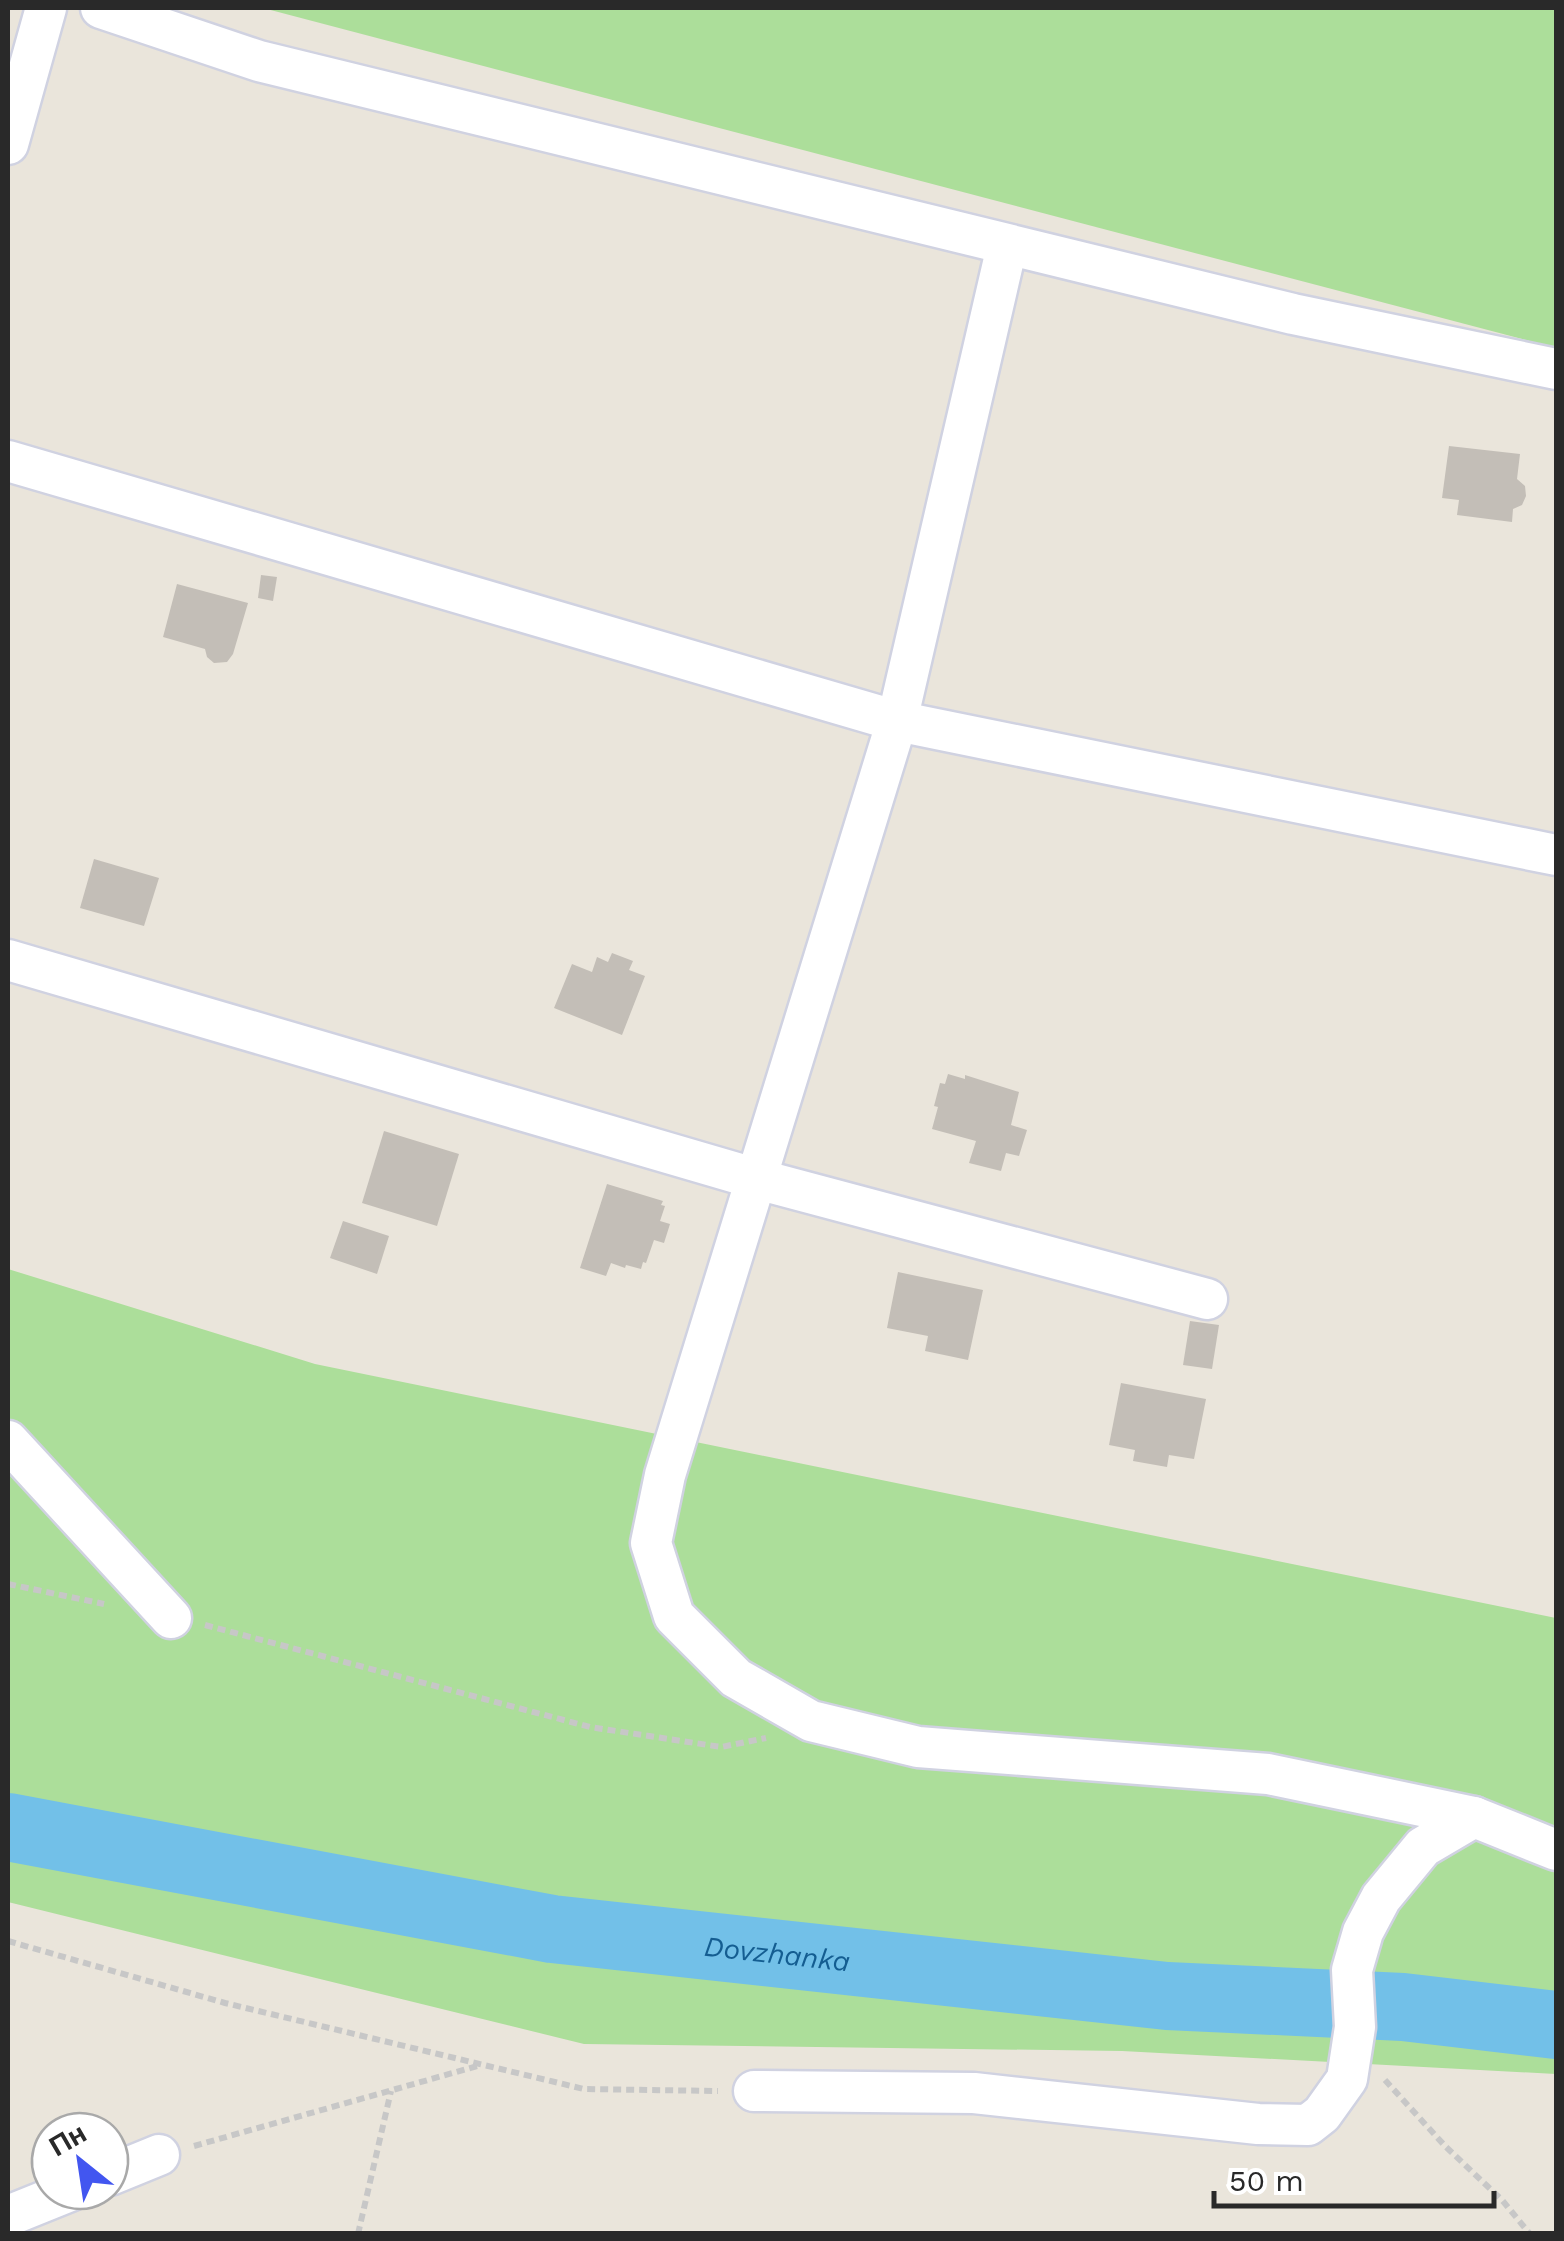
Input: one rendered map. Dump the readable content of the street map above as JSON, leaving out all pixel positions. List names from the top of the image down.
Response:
{
  "water": ["Dovzhanka"],
  "scale_bar": "50 m",
  "north": "top left"
}
